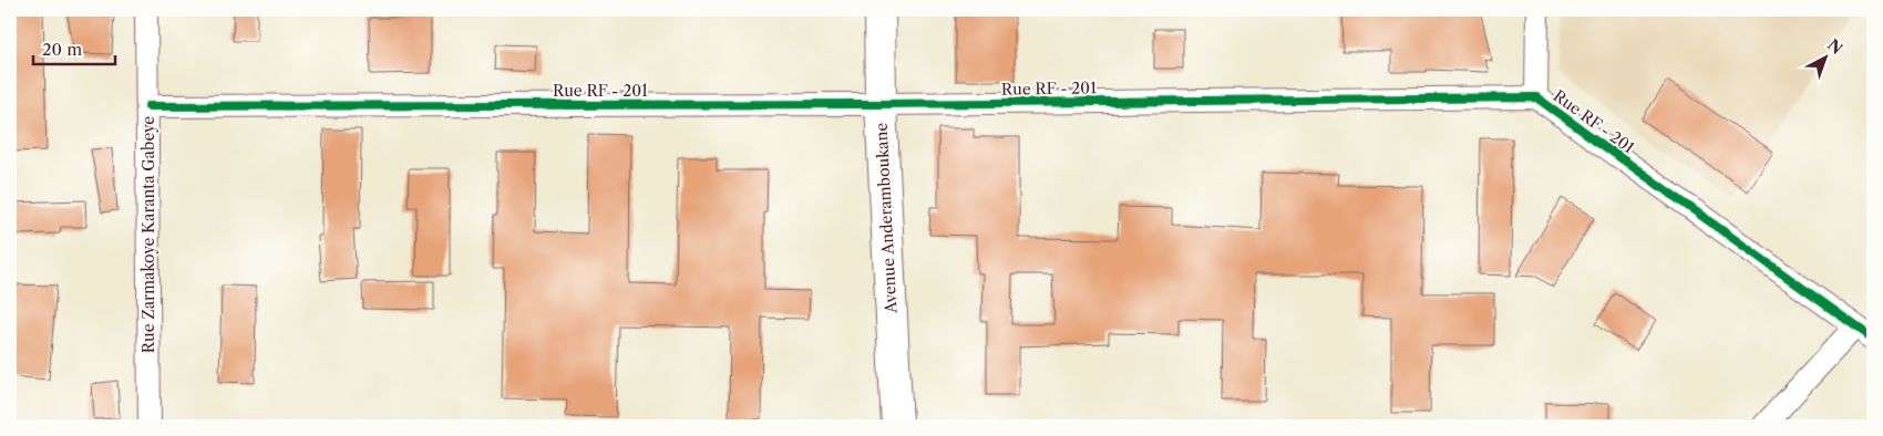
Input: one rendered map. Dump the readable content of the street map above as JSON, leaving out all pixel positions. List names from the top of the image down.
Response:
{
  "streets": {
    "street": ["Rue RF - 201", "Avenue Anderamboukane", "Rue Zarmakoye Karanta Gabeye"]
  },
  "crossings": [
    ["Rue RF - 201", "Avenue Anderamboukane"],
    ["Rue RF - 201", "Rue Zarmakoye Karanta Gabeye"]
  ],
  "scale_bar": "20 m",
  "north": "top right"
}
